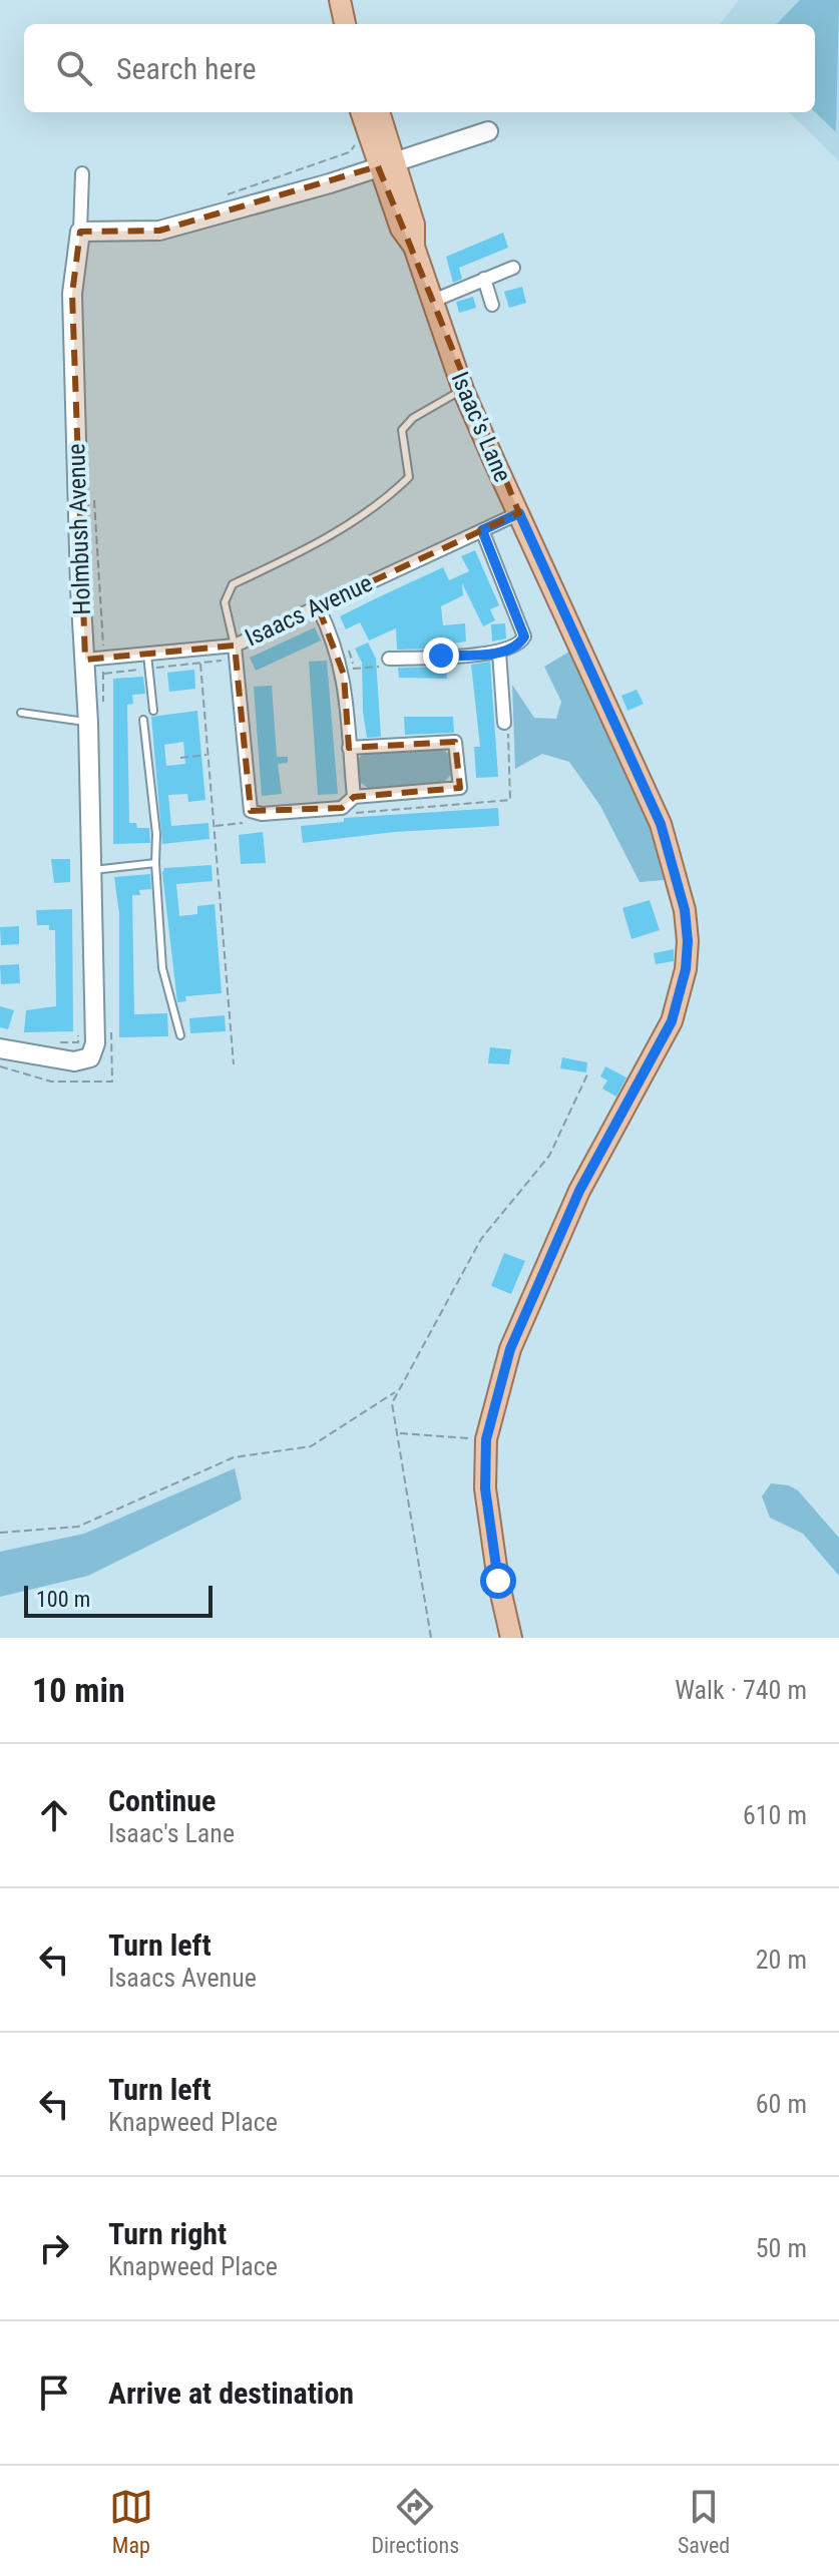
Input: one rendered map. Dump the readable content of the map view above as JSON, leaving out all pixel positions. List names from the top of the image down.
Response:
{
  "streets": {
    "main road": ["Isaac's Lane"],
    "street": ["Holmbush Avenue", "Isaacs Avenue"]
  },
  "crossings": [
    ["Isaac's Lane", "Isaacs Avenue"],
    ["Holmbush Avenue", "Isaacs Avenue"]
  ],
  "scale_bar": "100 m",
  "page": {
    "search": "Search here",
    "scale": "100 m",
    "heading": ["10 min", "Walk · 740 m"],
    "list": [
      ["Continue", "Isaac's Lane", "610 m"],
      ["Turn left", "Isaacs Avenue", "20 m"],
      ["Turn left", "Knapweed Place", "60 m"],
      ["Turn right", "Knapweed Place", "50 m"],
      "Arrive at destination"
    ],
    "nav": ["Map", "Directions", "Saved"]
  }
}
